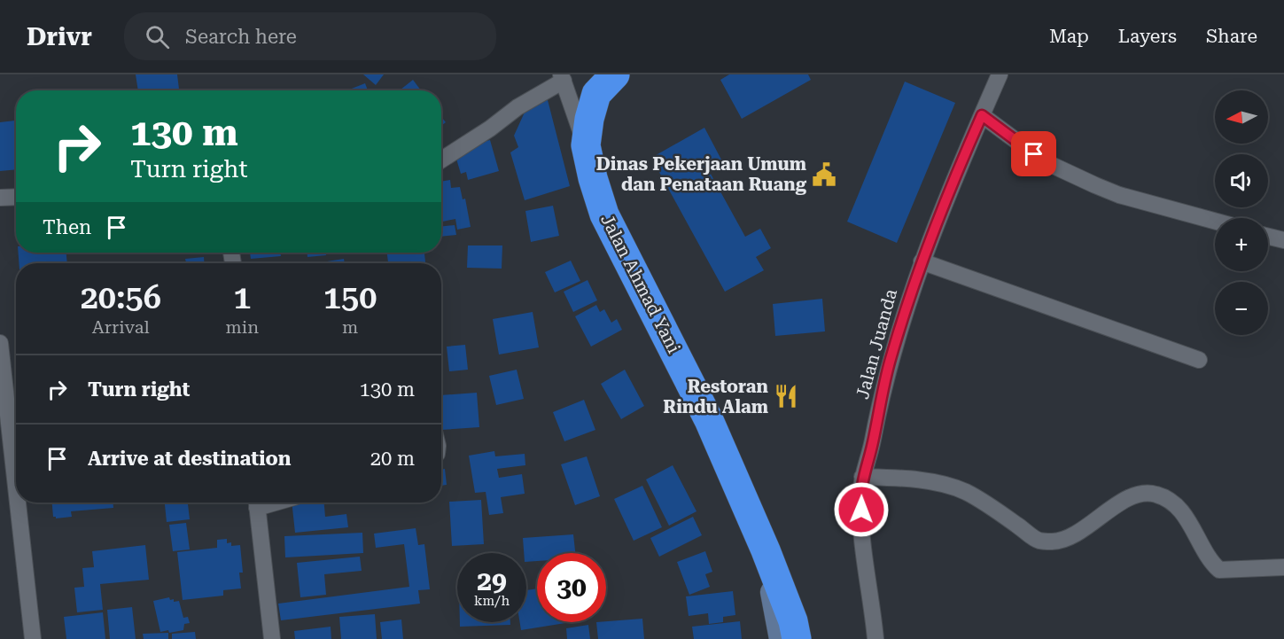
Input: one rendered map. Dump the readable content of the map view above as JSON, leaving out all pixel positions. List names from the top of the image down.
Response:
{
  "streets": {
    "highway": ["Jalan Ahmad Yani"],
    "street": ["Jalan Juanda"]
  },
  "places": {
    "public building": ["Dinas Pekerjaan Umum dan Penataan Ruang"],
    "restaurant": ["Restoran Rindu Alam"]
  },
  "north": "left",
  "page": {
    "header": "Drivr",
    "search": "Search here",
    "nav": ["Map", "Layers", "Share"],
    "map_buttons": ["+", "−"],
    "turn": ["130 m", "Turn right"],
    "then": "Then",
    "eta": [
      "20:56",
      "Arrival",
      "1",
      "min",
      "150",
      "m"
    ],
    "list": [
      {
        "name": "Turn right",
        "value": "130 m"
      },
      {
        "name": "Arrive at destination",
        "value": "20 m"
      }
    ],
    "speed": "29 km/h",
    "limit": "30"
  }
}
